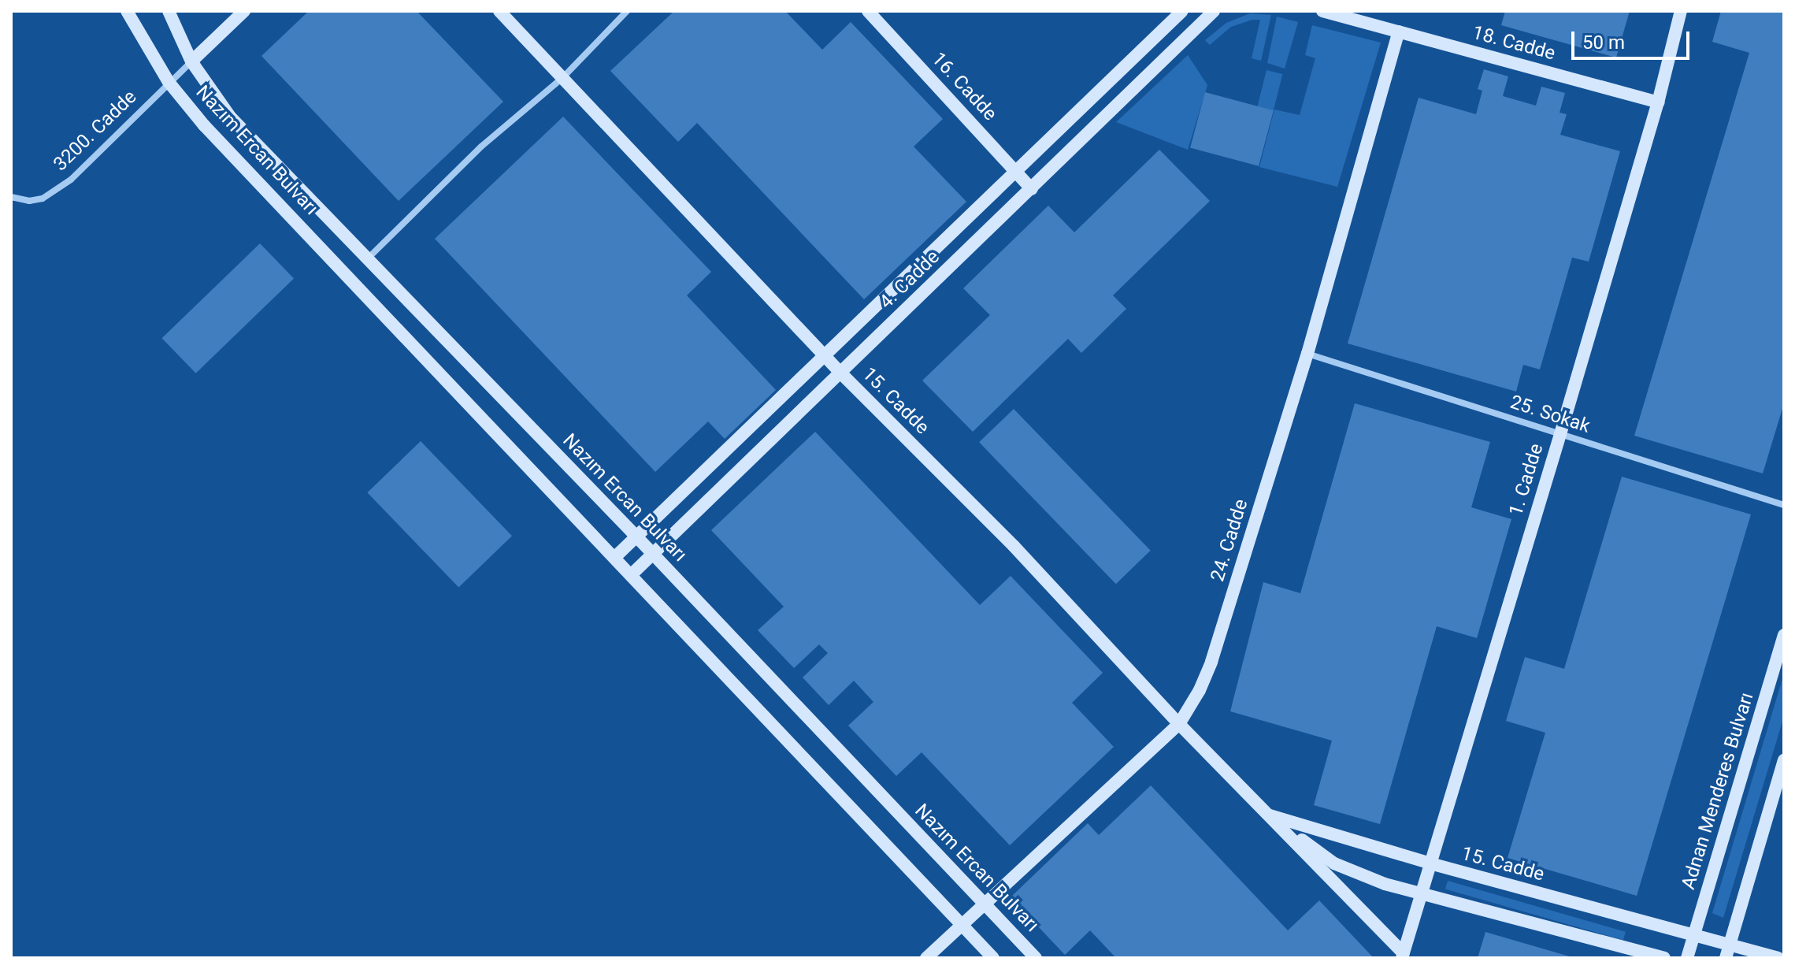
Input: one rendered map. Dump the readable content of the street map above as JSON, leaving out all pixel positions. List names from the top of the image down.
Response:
{
  "streets": {
    "street": [
      "18. Cadde",
      "16. Cadde",
      "3200. Cadde",
      "Nazım Ercan Bulvarı",
      "4. Cadde",
      "15. Cadde",
      "25. Sokak",
      "1. Cadde",
      "24. Cadde",
      "Adnan Menderes Bulvarı"
    ]
  },
  "crossings": [
    ["18. Cadde", "1. Cadde"],
    ["18. Cadde", "24. Cadde"],
    ["16. Cadde", "4. Cadde"],
    ["3200. Cadde", "Nazım Ercan Bulvarı"],
    ["Nazım Ercan Bulvarı", "4. Cadde"],
    ["Nazım Ercan Bulvarı", "24. Cadde"],
    ["4. Cadde", "15. Cadde"],
    ["15. Cadde", "1. Cadde"],
    ["15. Cadde", "24. Cadde"],
    ["15. Cadde", "Adnan Menderes Bulvarı"],
    ["25. Sokak", "1. Cadde"],
    ["25. Sokak", "24. Cadde"]
  ],
  "scale_bar": "50 m"
}
